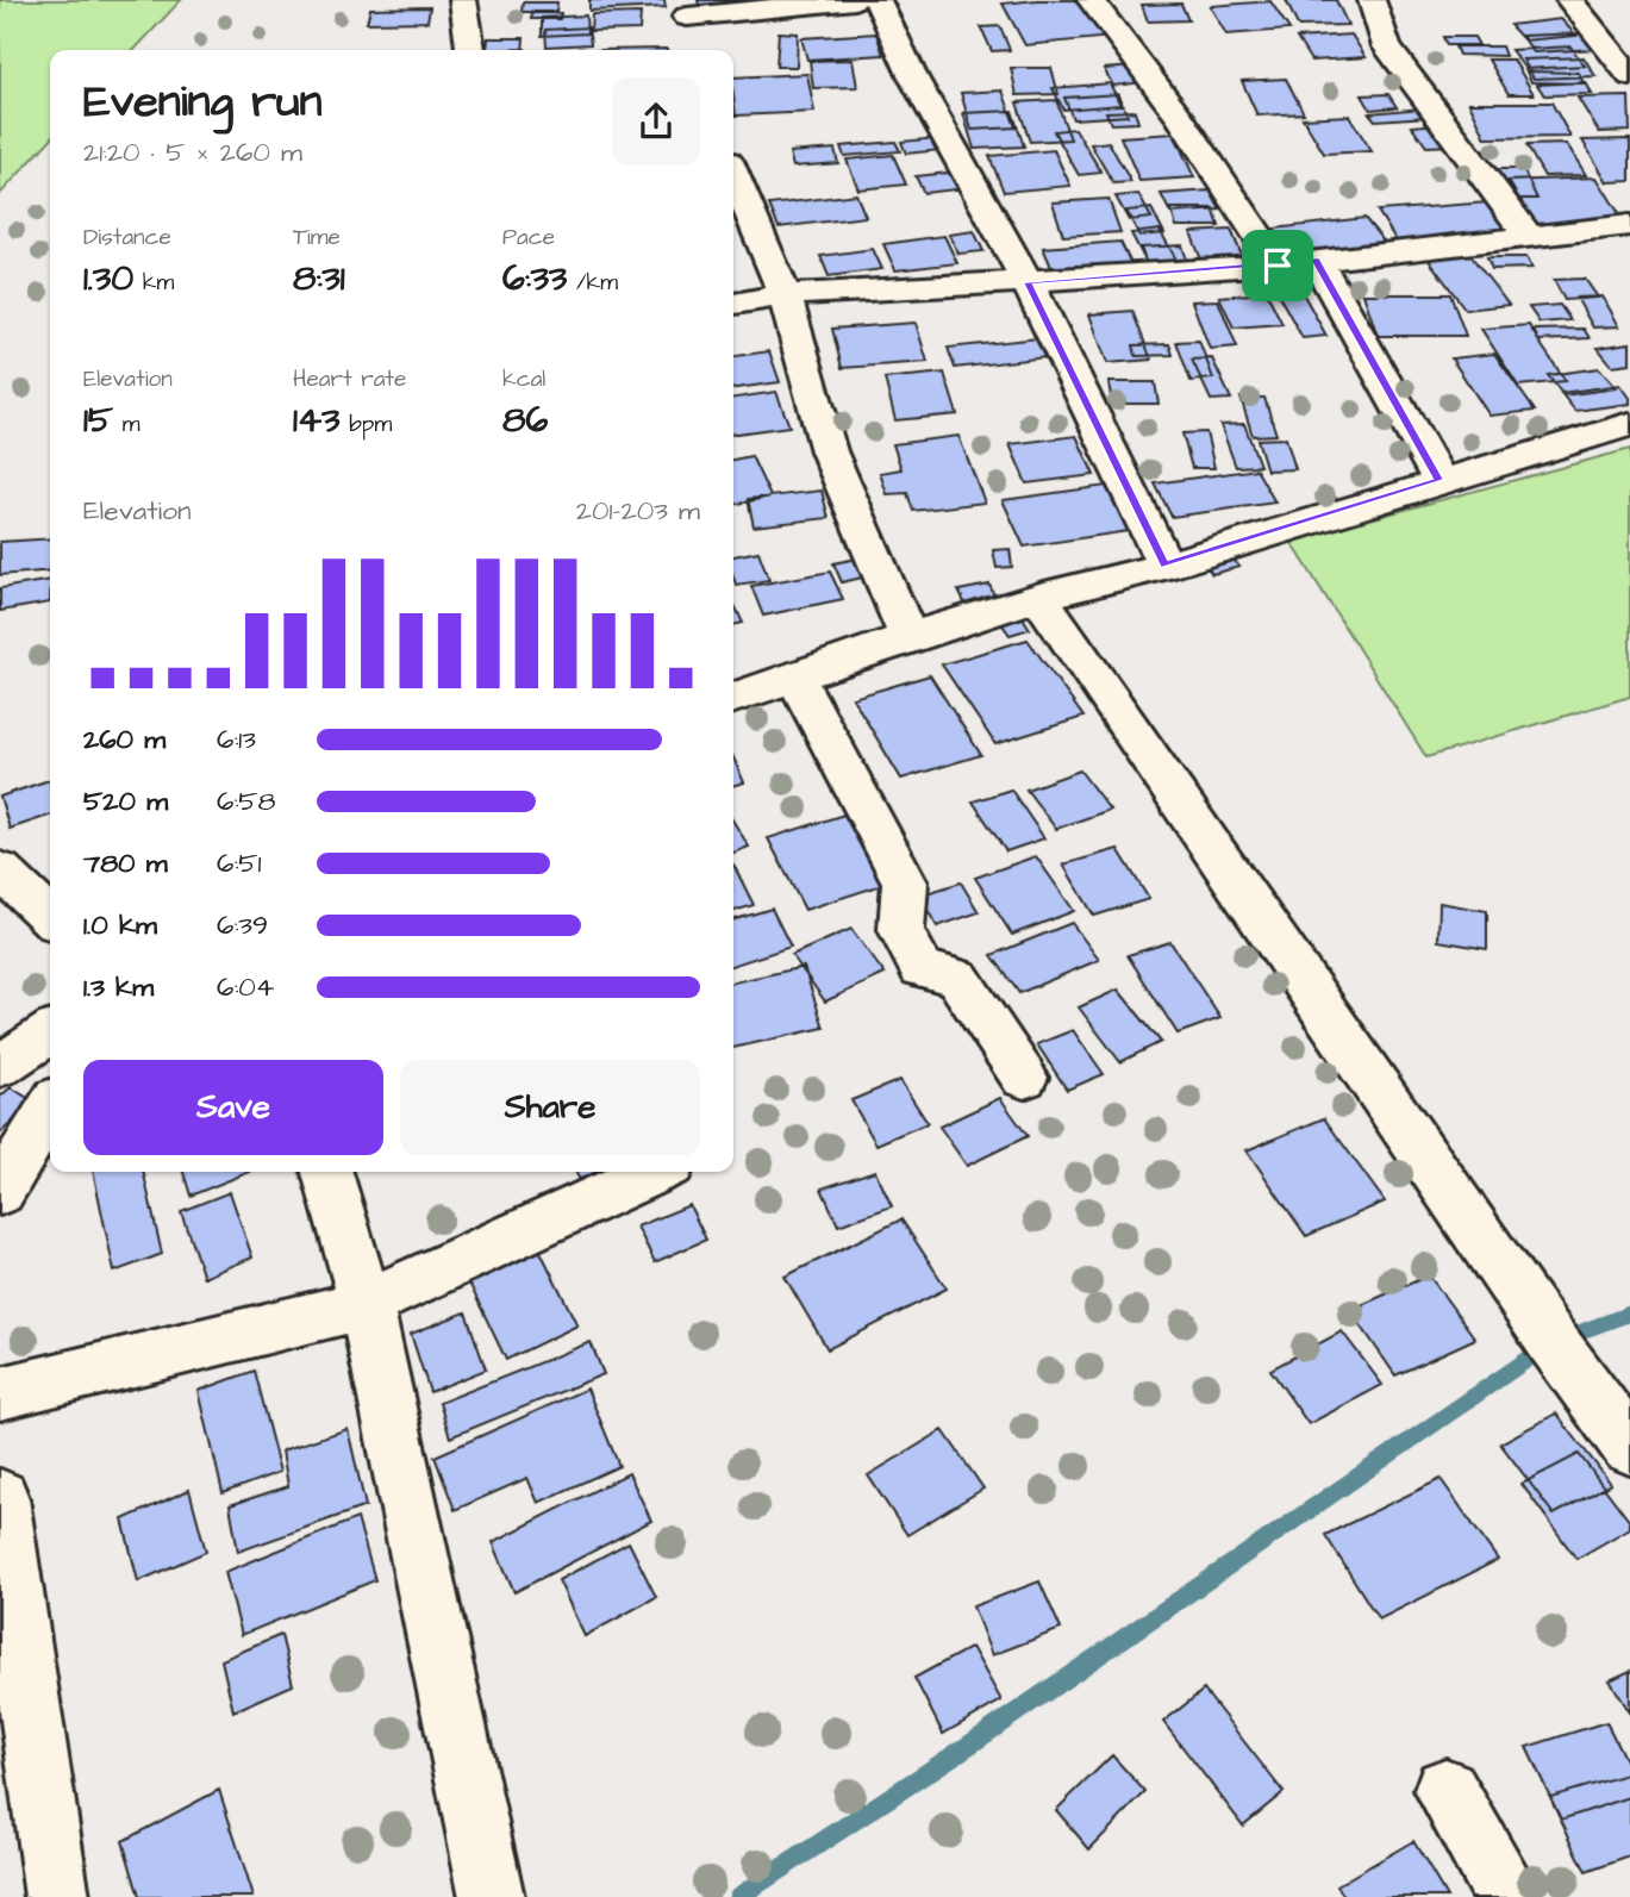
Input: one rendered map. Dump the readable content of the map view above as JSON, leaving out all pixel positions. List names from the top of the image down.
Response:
{
  "page": {
    "heading": ["Evening run", "21:20 · 5 × 260 m"],
    "stats": [
      ["Distance", "1.30 km"],
      ["Time", "8:31"],
      ["Pace", "6:33 /km"],
      ["Elevation", "15 m"],
      ["Heart rate", "143 bpm"],
      ["kcal", "86"]
    ],
    "chart": ["Elevation", "201–203 m"],
    "list": [
      {
        "name": "260 m",
        "note": "6:13"
      },
      {
        "name": "520 m",
        "note": "6:58"
      },
      {
        "name": "780 m",
        "note": "6:51"
      },
      {
        "name": "1.0 km",
        "note": "6:39"
      },
      {
        "name": "1.3 km",
        "note": "6:04"
      }
    ],
    "buttons": ["Save", "Share"]
  }
}
